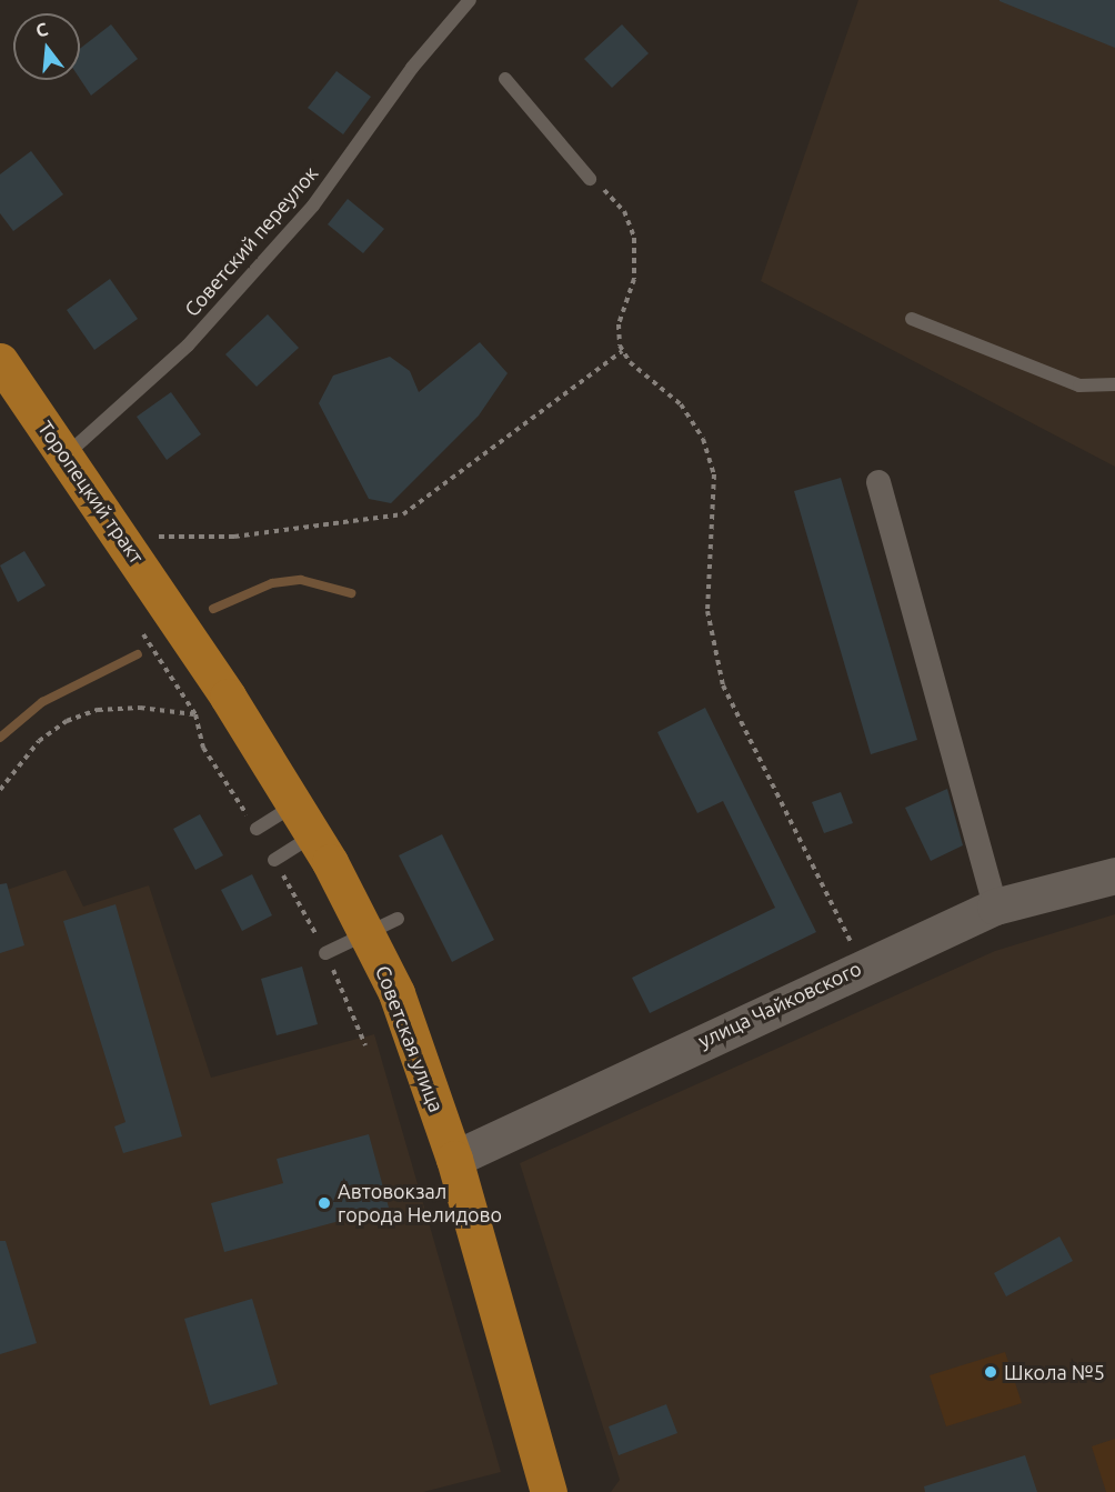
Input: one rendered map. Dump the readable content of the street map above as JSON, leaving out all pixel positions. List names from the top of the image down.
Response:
{
  "streets": {
    "main road": ["Торопецкий тракт", "Советская улица"],
    "street": ["улица Чайковского"],
    "lane": ["Советский переулок"]
  },
  "crossings": [
    ["Советский переулок", "Торопецкий тракт"],
    ["Торопецкий тракт", "Советская улица"],
    ["улица Чайковского", "Советская улица"]
  ],
  "places": ["Автовокзал города Нелидово", "Школа №5"],
  "north": "top"
}
